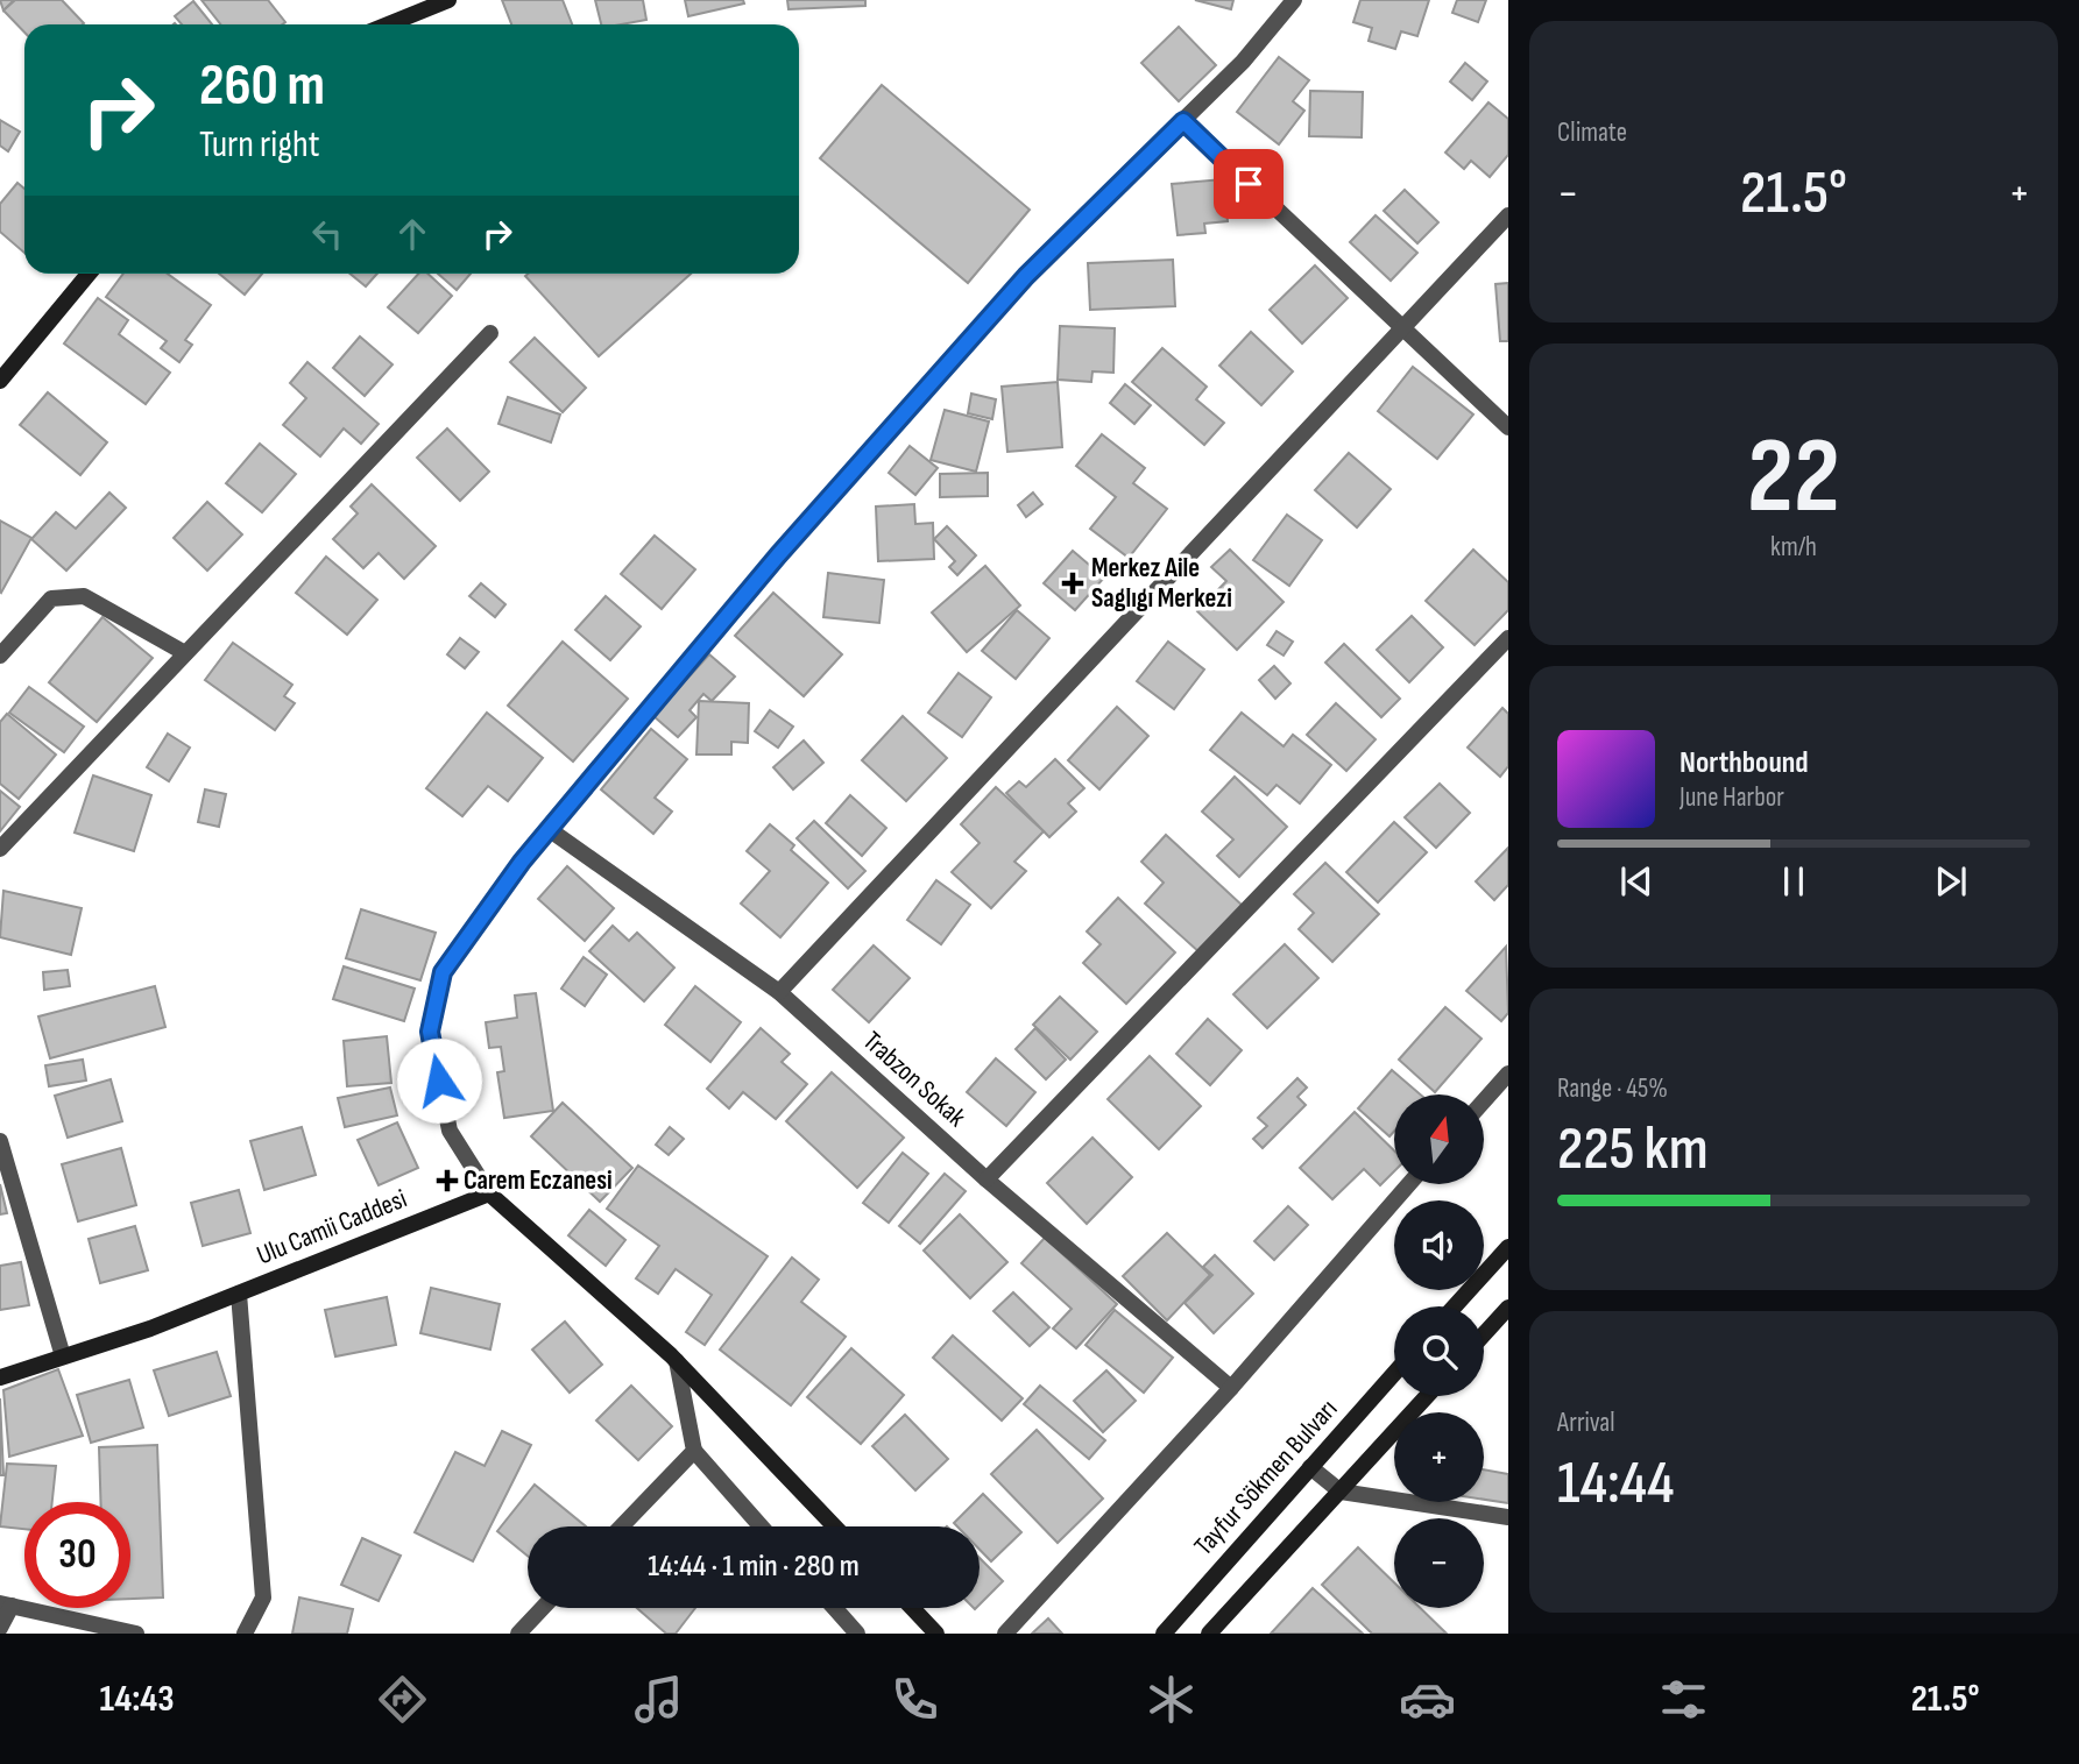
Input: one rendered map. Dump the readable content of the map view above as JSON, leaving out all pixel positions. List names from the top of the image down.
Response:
{
  "streets": {
    "street": ["Trabzon Sokak", "Ulu Camii Caddesi", "Tayfur Sökmen Bulvarı"]
  },
  "places": {
    "health": ["Merkez Aile Saglıgı Merkezi", "Carem Eczanesi"]
  },
  "north": "top",
  "page": {
    "tile": [
      "Climate",
      ["22", "km/h"],
      ["Range · 45%", "225 km"],
      ["Arrival", "14:44"]
    ],
    "turn": ["260 m", "Turn right"],
    "heat": ["−", "21.5°", "+"],
    "song": ["Northbound", "June Harbor"],
    "map_buttons": ["+", "−"],
    "limit": "30",
    "trip": "14:44 · 1 min · 280 m",
    "tabs": ["14:43", "21.5°"]
  }
}
